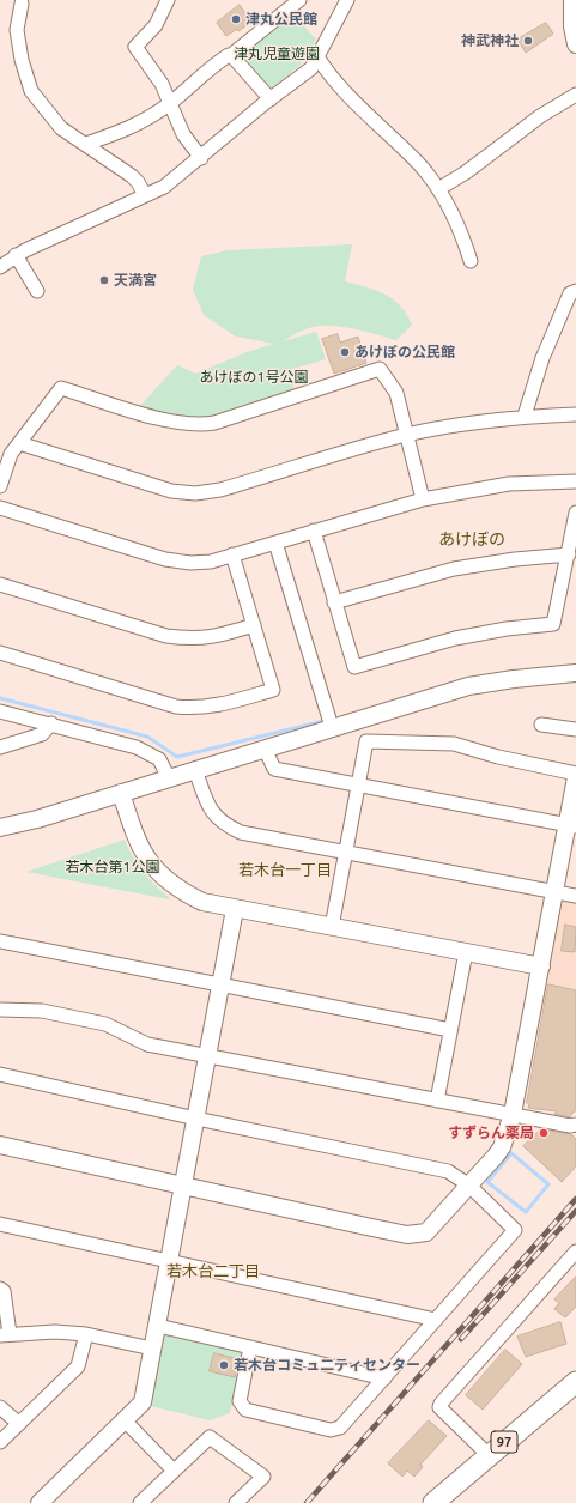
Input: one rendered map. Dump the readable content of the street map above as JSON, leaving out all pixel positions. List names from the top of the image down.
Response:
{
  "streets": {
    "main road": ["97"]
  },
  "districts": ["あけぼの", "若木台一丁目", "若木台二丁目"],
  "parks": ["津丸児童遊園", "あけぼの1号公園", "若木台第1公園"],
  "places": [
    "津丸公民館",
    "神武神社",
    "天満宮",
    "あけぼの公民館",
    "すずらん薬局",
    "若木台コミュ二ティセンター"
  ]
}
